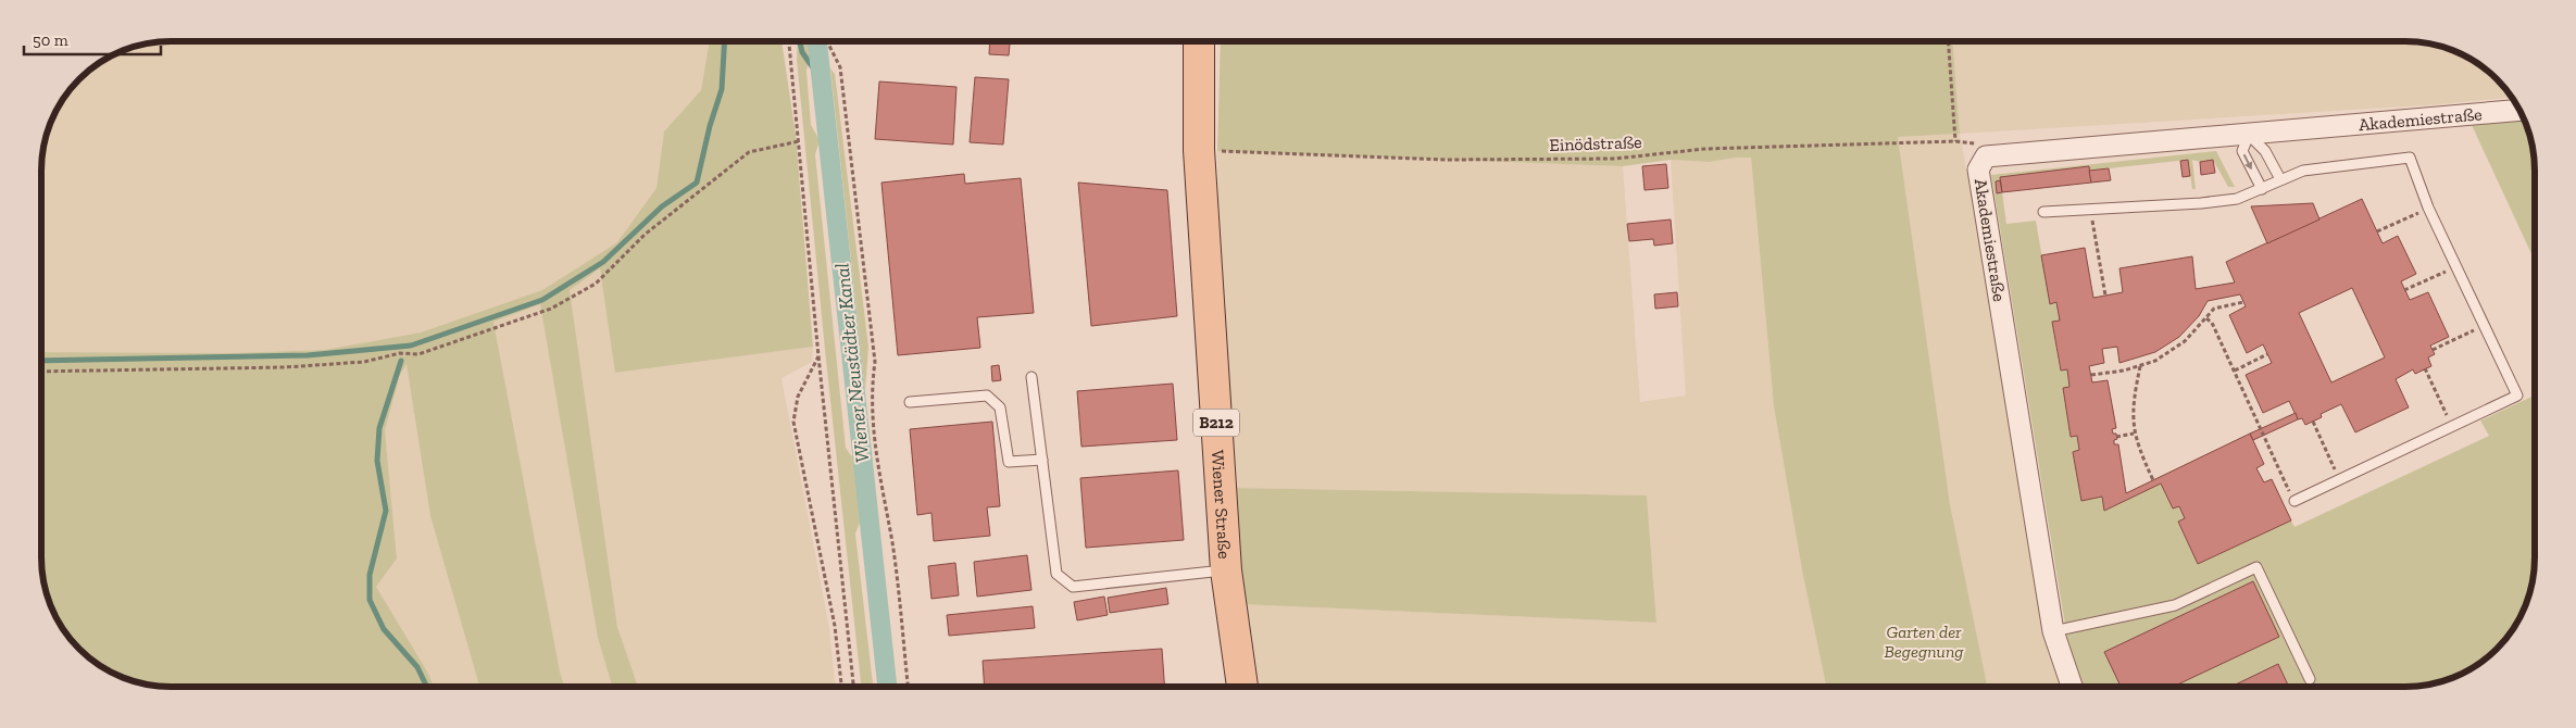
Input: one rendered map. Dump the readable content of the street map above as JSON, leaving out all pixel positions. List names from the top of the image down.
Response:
{
  "streets": {
    "main road": ["B212", "Wiener Straße"],
    "street": ["Akademiestraße"],
    "path": ["Einödstraße"]
  },
  "crossings": [
    ["Akademiestraße", "Einödstraße"],
    ["Einödstraße", "B212"],
    ["Einödstraße", "Wiener Straße"],
    ["B212", "Wiener Straße"]
  ],
  "water": ["Wiener Neustädter Kanal"],
  "parks": ["Garten der Begegnung"],
  "scale_bar": "50 m"
}
